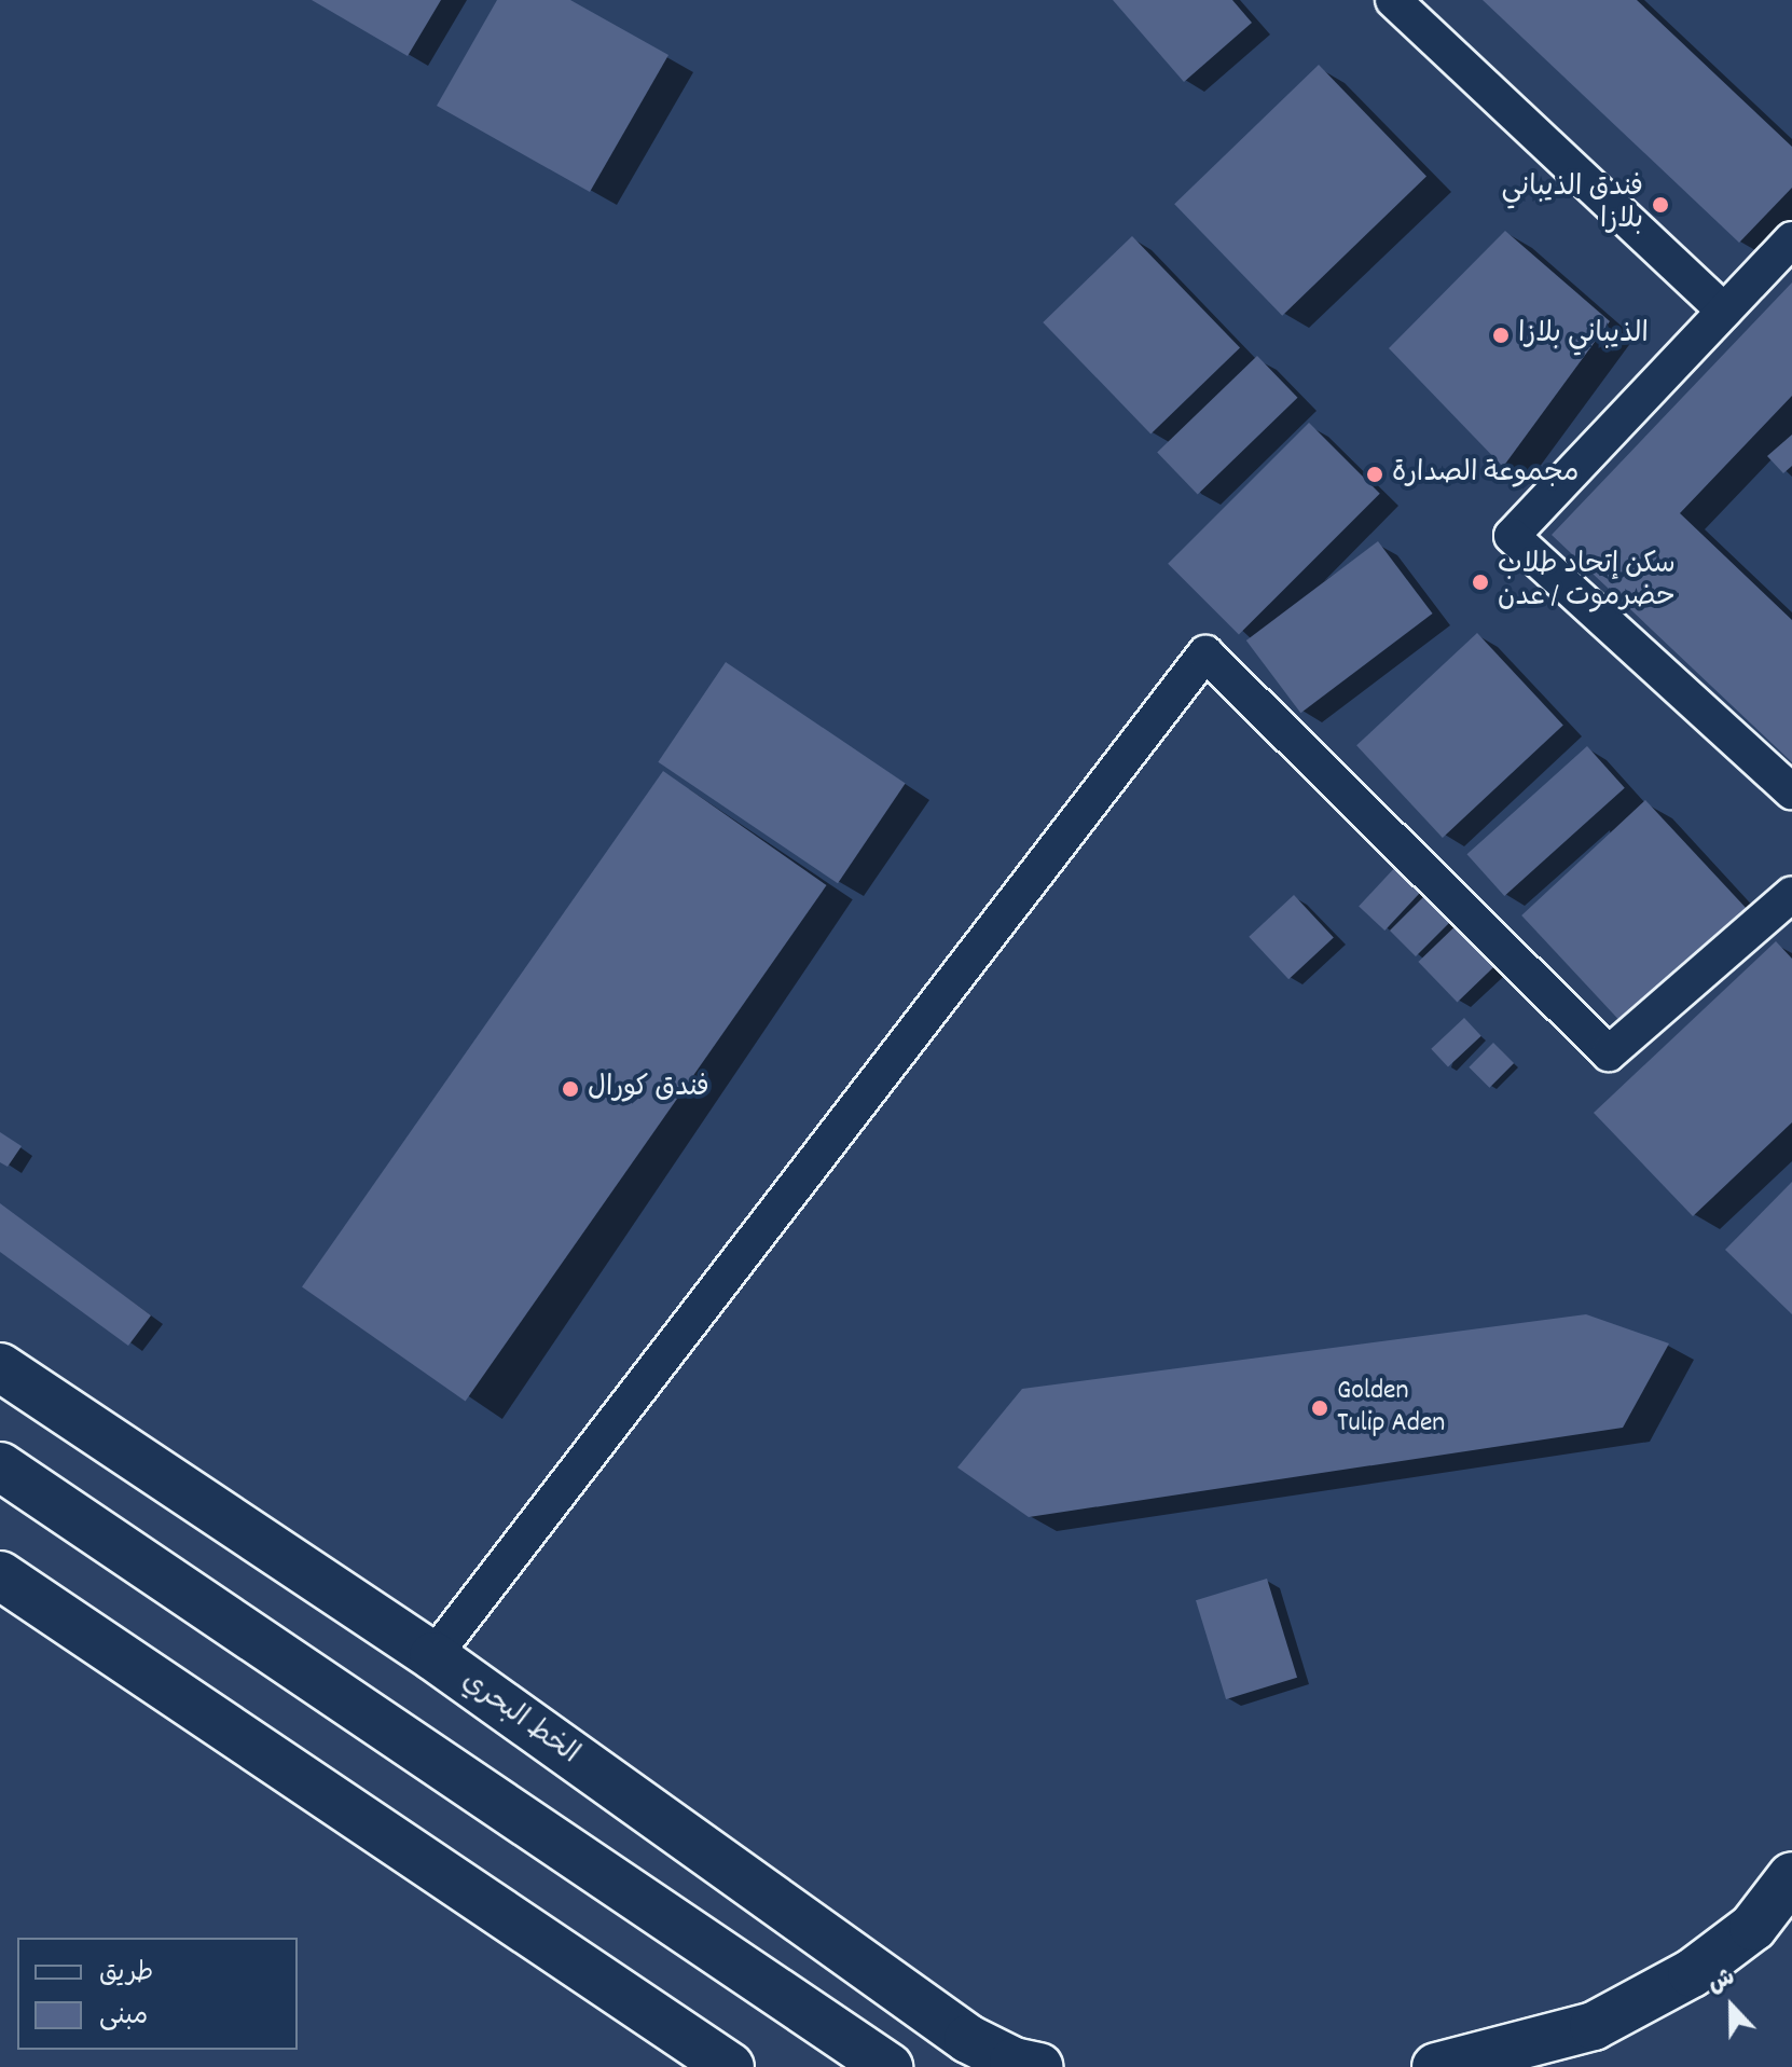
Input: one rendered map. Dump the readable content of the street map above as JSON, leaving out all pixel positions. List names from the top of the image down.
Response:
{
  "streets": {
    "main road": ["الخط البحري"]
  },
  "places": [
    "فندق الذيباني بلازا",
    "الذيباني بلازا",
    "مجموعة الصدارة",
    "سكن إتحاد طلاب حضرموت / عدن",
    "فندق كورال",
    "Golden Tulip Aden"
  ],
  "legend": ["طريق", "مبنى"],
  "north": "top"
}
